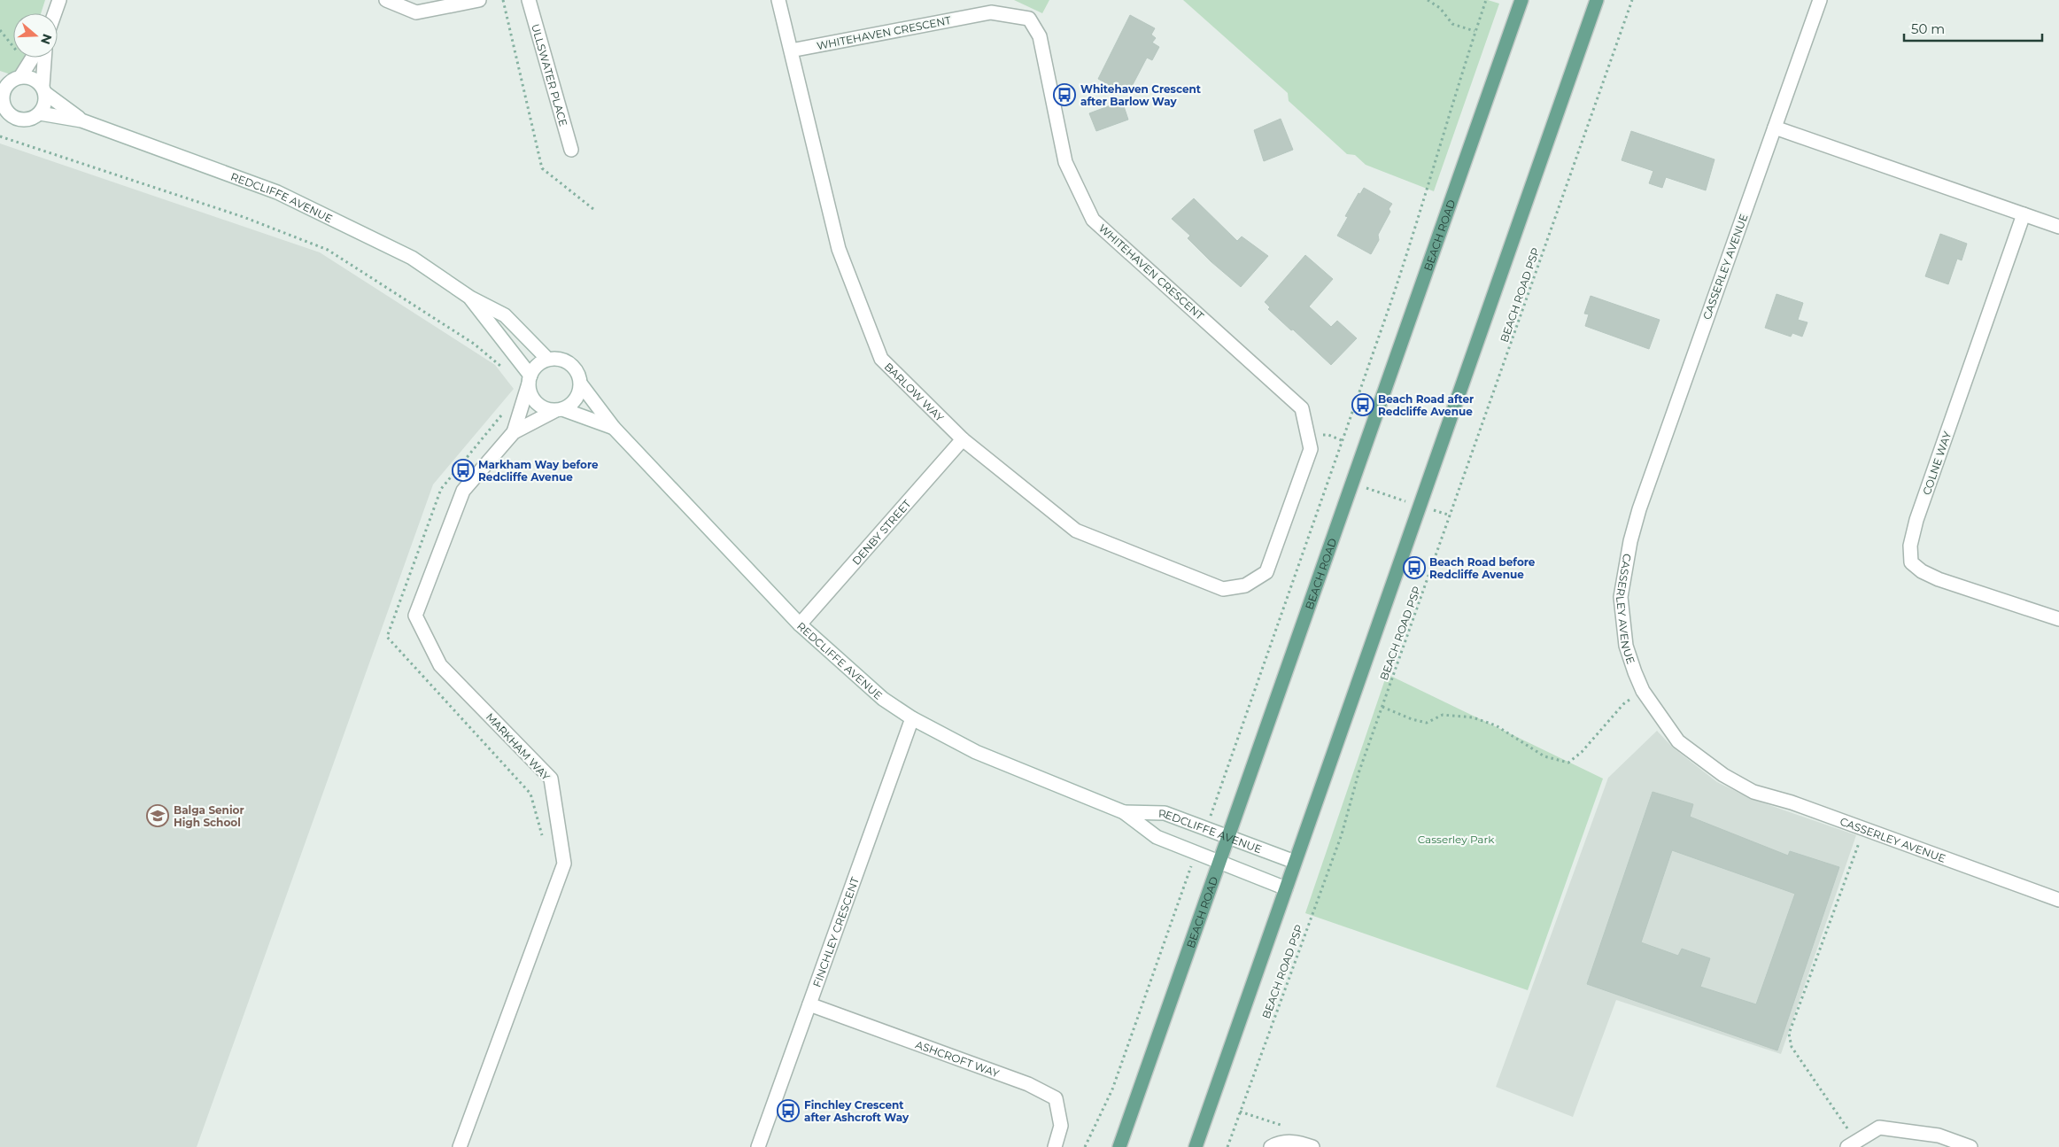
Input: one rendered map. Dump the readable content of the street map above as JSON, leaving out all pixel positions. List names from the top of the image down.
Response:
{
  "streets": {
    "main road": ["BEACH ROAD"],
    "street": [
      "WHITEHAVEN CRESCENT",
      "ULLSWATER PLACE",
      "REDCLIFFE AVENUE",
      "CASSERLEY AVENUE",
      "BARLOW WAY",
      "COLNE WAY",
      "DENBY STREET",
      "MARKHAM WAY",
      "FINCHLEY CRESCENT",
      "ASHCROFT WAY"
    ],
    "path": ["BEACH ROAD PSP"]
  },
  "crossings": [
    ["WHITEHAVEN CRESCENT", "BARLOW WAY"],
    ["REDCLIFFE AVENUE", "BEACH ROAD"],
    ["REDCLIFFE AVENUE", "DENBY STREET"],
    ["REDCLIFFE AVENUE", "MARKHAM WAY"],
    ["REDCLIFFE AVENUE", "FINCHLEY CRESCENT"],
    ["BARLOW WAY", "DENBY STREET"],
    ["FINCHLEY CRESCENT", "ASHCROFT WAY"]
  ],
  "parks": ["Casserley Park"],
  "places": {
    "bus stop": [
      "Whitehaven Crescent after Barlow Way",
      "Beach Road after Redcliffe Avenue",
      "Markham Way before Redcliffe Avenue",
      "Beach Road before Redcliffe Avenue",
      "Finchley Crescent after Ashcroft Way"
    ],
    "school or university": ["Balga Senior High School"]
  },
  "scale_bar": "50 m",
  "north": "right"
}
